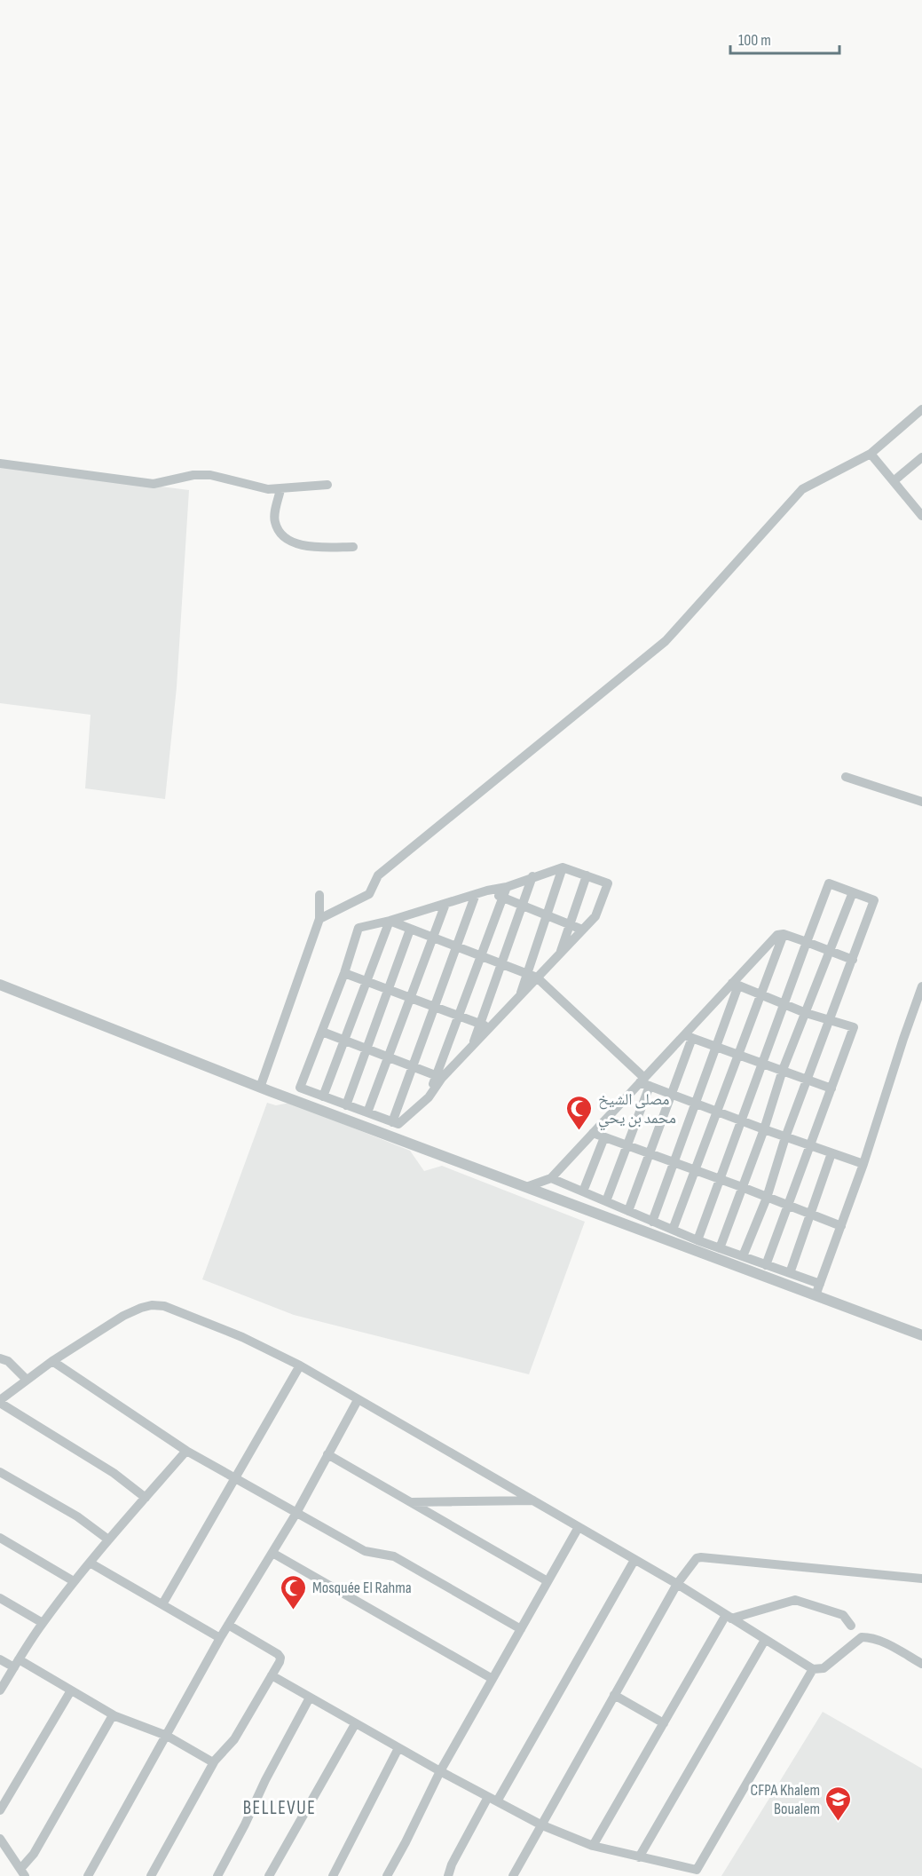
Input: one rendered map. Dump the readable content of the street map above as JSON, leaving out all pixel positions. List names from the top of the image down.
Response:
{
  "districts": ["BELLEVUE"],
  "places": {
    "mosque": ["مصلى الشيخ محمد بن يحي", "Mosquée El Rahma"],
    "school or university": ["CFPA Khalem Boualem"]
  },
  "scale_bar": "100 m"
}
